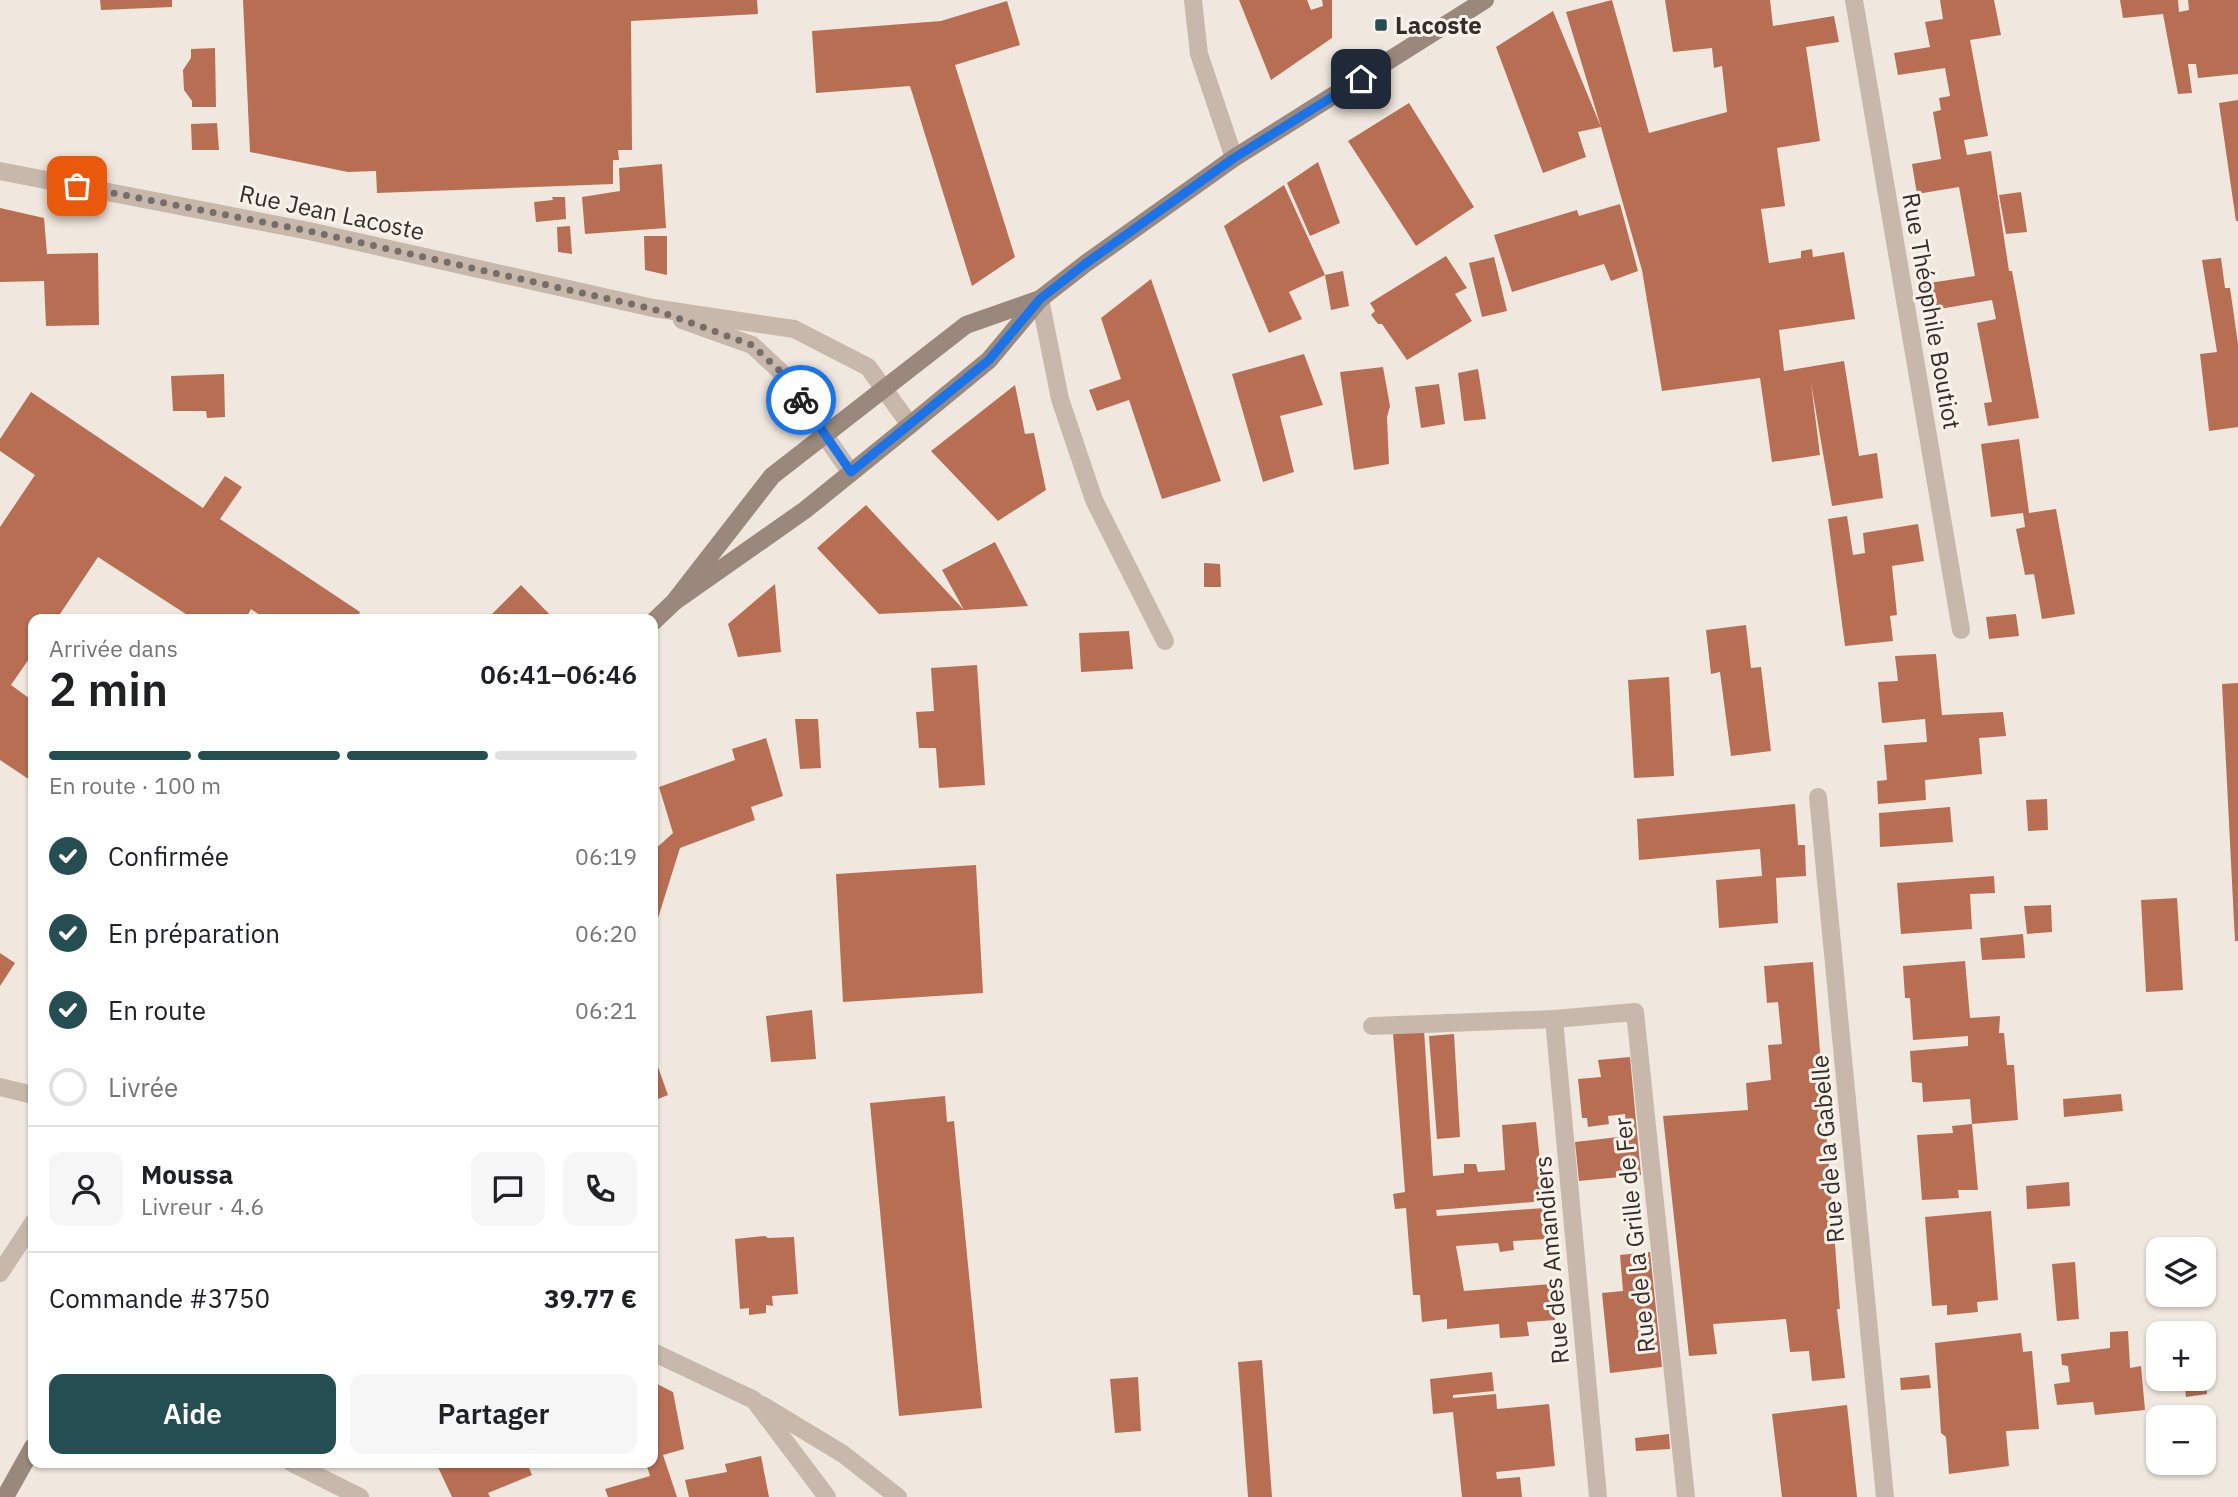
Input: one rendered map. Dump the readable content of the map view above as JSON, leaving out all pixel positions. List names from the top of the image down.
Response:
{
  "streets": {
    "street": [
      "Rue Jean Lacoste",
      "Rue Théophile Boutiot",
      "Rue de la Gabelle",
      "Rue de la Grille de Fer",
      "Rue des Amandiers"
    ]
  },
  "crossings": [
    ["Rue de la Grille de Fer", "Rue des Amandiers"]
  ],
  "places": {
    "transit": ["Lacoste"]
  },
  "page": {
    "heading": ["2 min", "Arrivée dans", "06:41–06:46"],
    "panel": [
      "Moussa",
      "Livreur · 4.6",
      "Commande #3750",
      "39.77 €"
    ],
    "bar": "En route · 100 m",
    "list": [
      ["Confirmée", "06:19"],
      ["En préparation", "06:20"],
      ["En route", "06:21"],
      "Livrée"
    ],
    "map_buttons": ["+", "−"],
    "buttons": ["Aide", "Partager"]
  }
}
